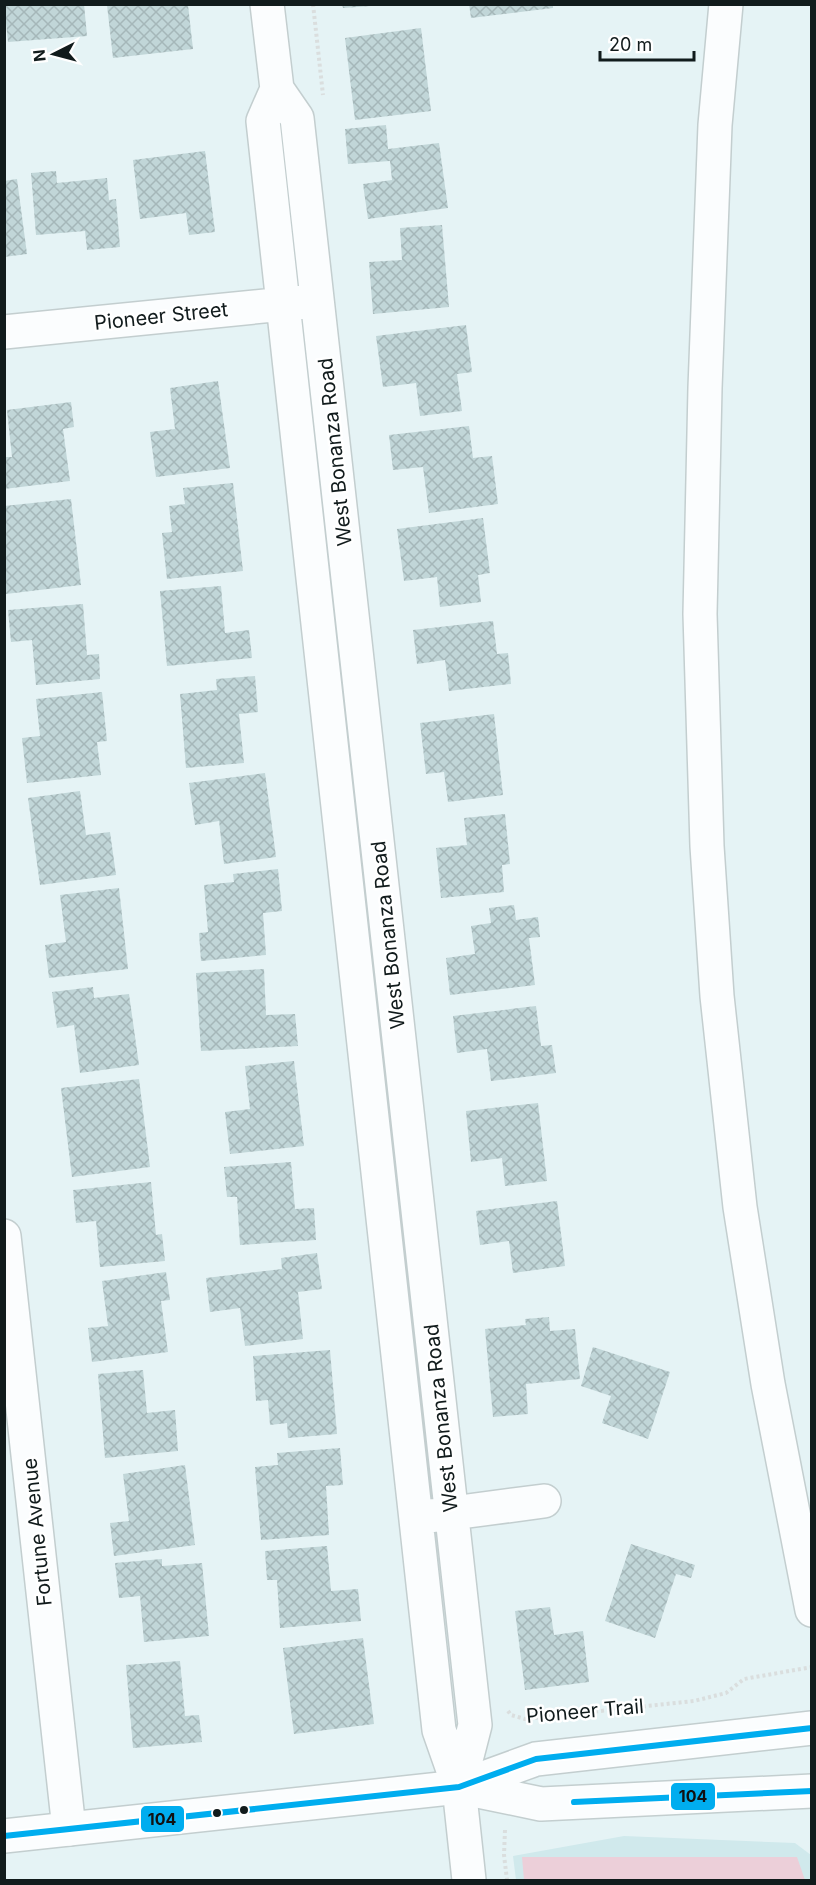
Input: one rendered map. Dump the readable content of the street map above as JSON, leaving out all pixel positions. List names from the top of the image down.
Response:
{
  "streets": {
    "main road": ["Pioneer Street", "West Bonanza Road", "Fortune Avenue"],
    "path": ["Pioneer Trail"]
  },
  "crossings": [
    ["Pioneer Street", "West Bonanza Road"]
  ],
  "lines": ["transit line 104"],
  "scale_bar": "20 m",
  "north": "left"
}
